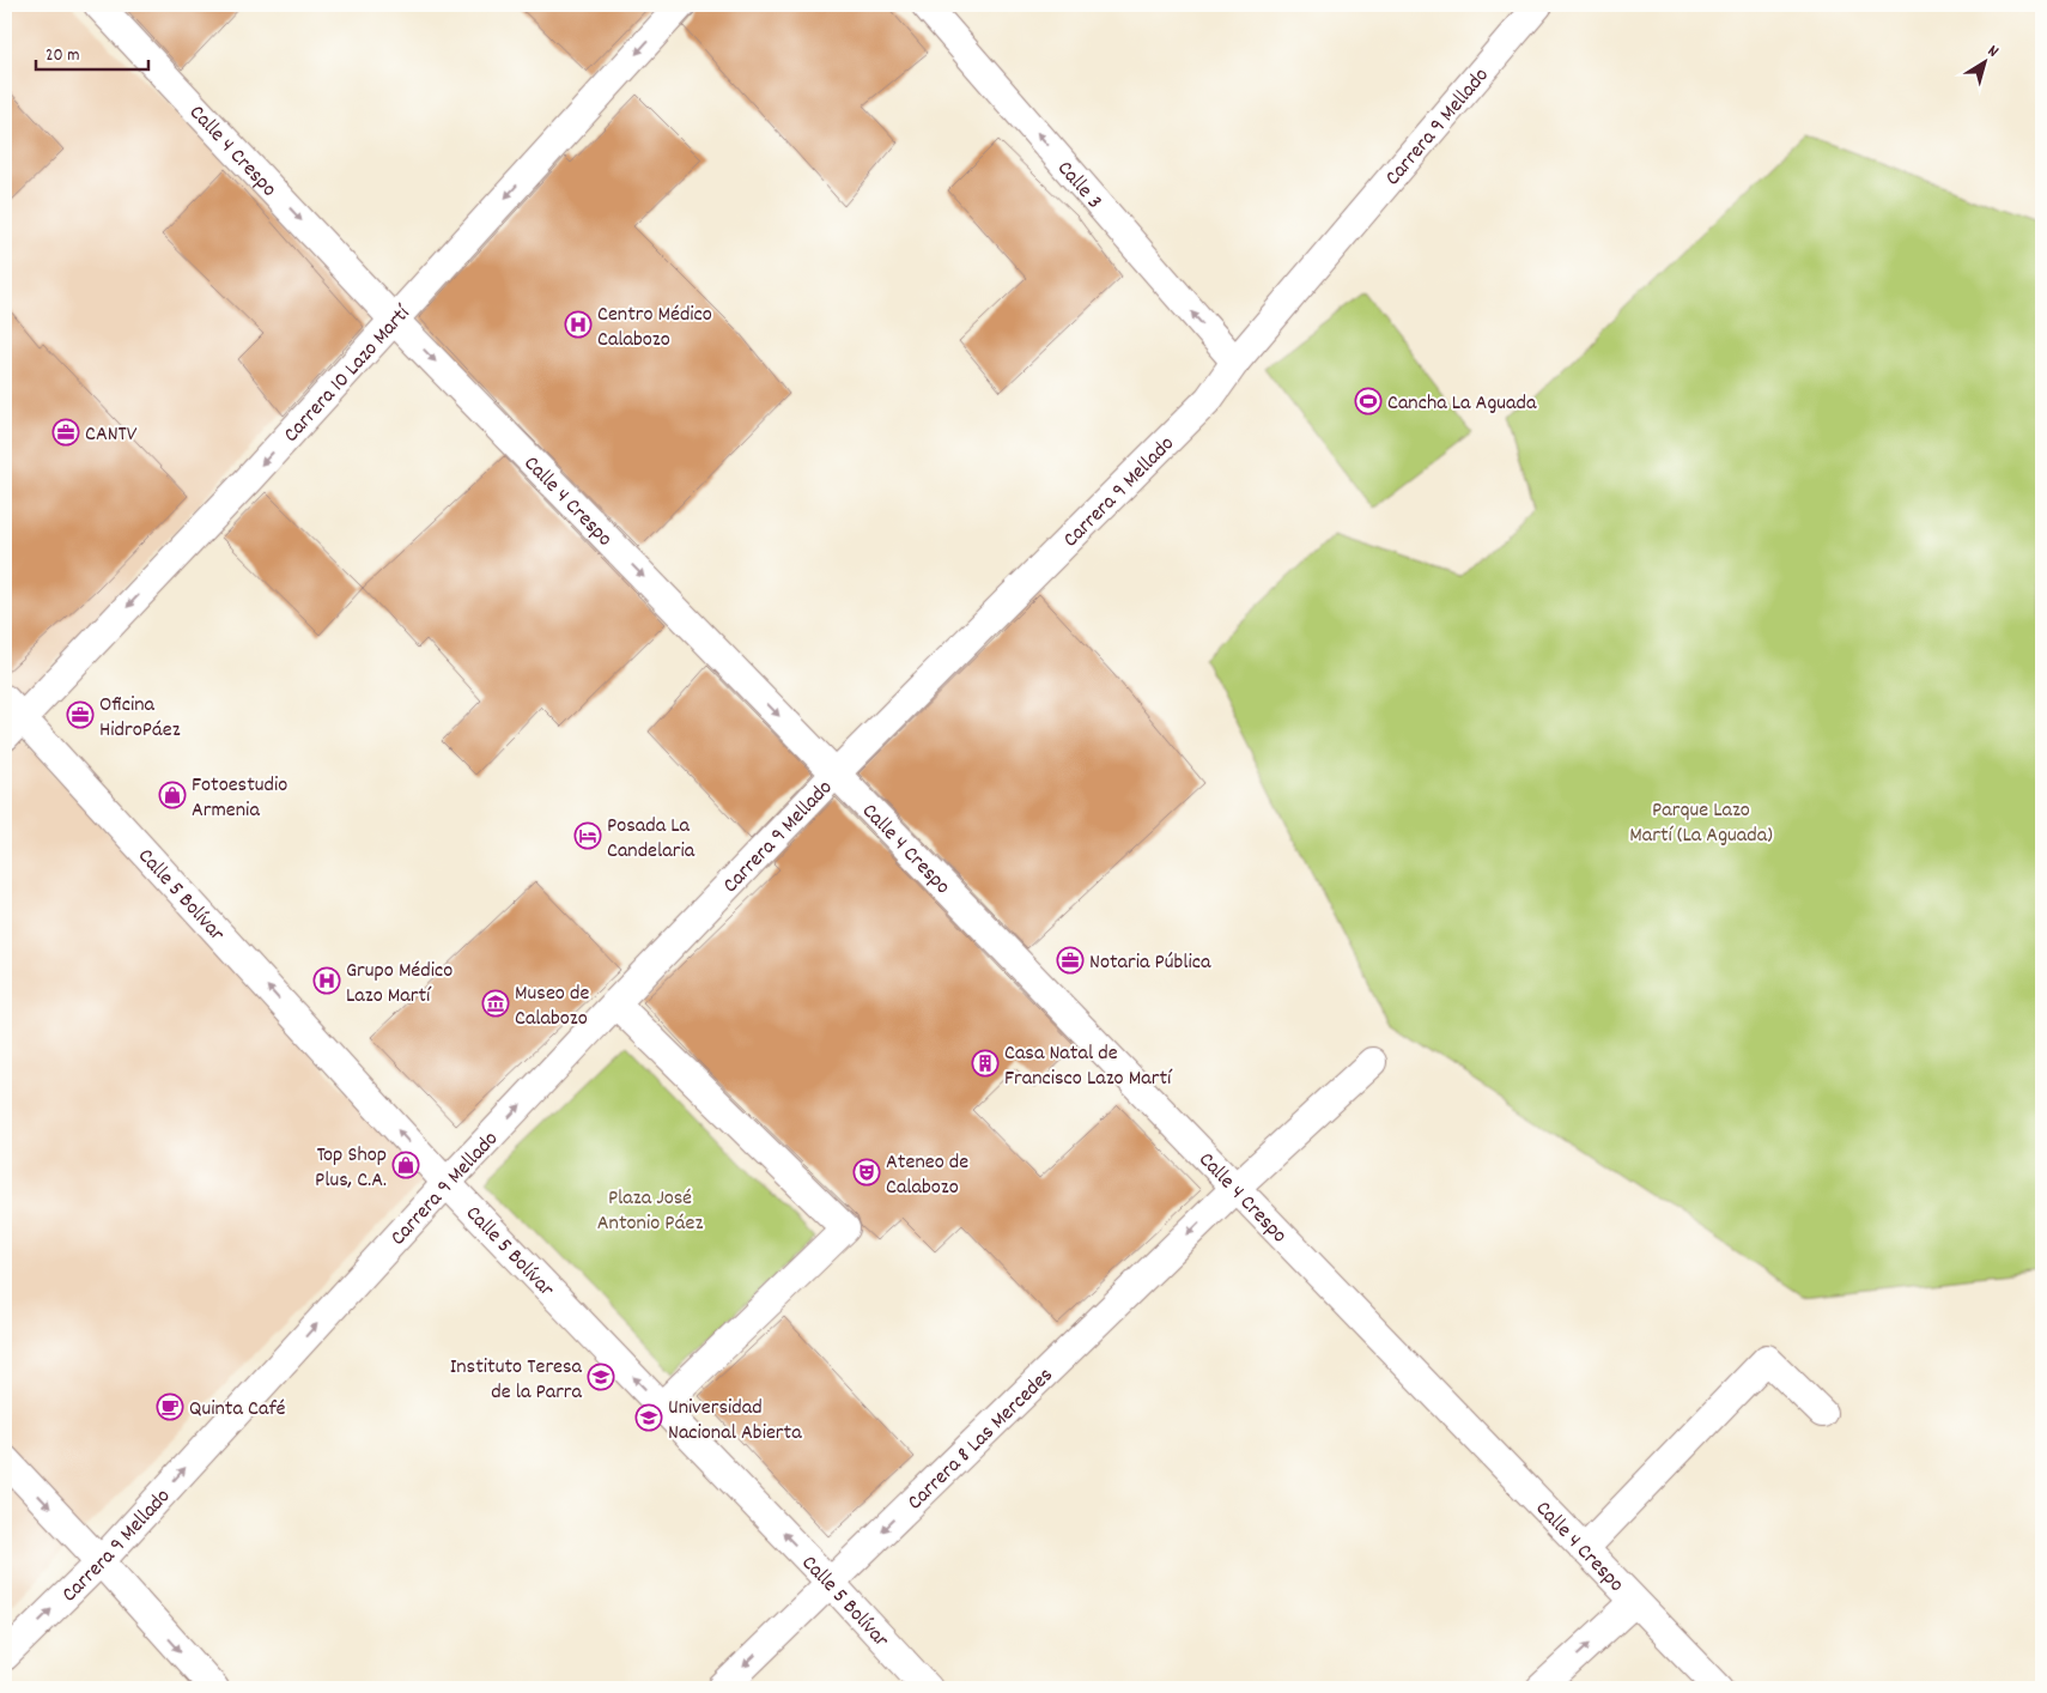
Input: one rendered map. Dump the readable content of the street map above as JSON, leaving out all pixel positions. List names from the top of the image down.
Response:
{
  "streets": {
    "street": [
      "Carrera 9 Mellado",
      "Calle 4 Crespo",
      "Calle 3",
      "Carrera 10 Lazo Martí",
      "Calle 5 Bolívar",
      "Carrera 8 Las Mercedes"
    ]
  },
  "crossings": [
    ["Carrera 9 Mellado", "Calle 4 Crespo"],
    ["Carrera 9 Mellado", "Calle 3"],
    ["Carrera 9 Mellado", "Calle 5 Bolívar"],
    ["Calle 4 Crespo", "Carrera 10 Lazo Martí"],
    ["Calle 4 Crespo", "Carrera 8 Las Mercedes"],
    ["Carrera 10 Lazo Martí", "Calle 5 Bolívar"],
    ["Calle 5 Bolívar", "Carrera 8 Las Mercedes"]
  ],
  "one_way": [
    "Carrera 9 Mellado",
    "Calle 4 Crespo",
    "Calle 3",
    "Carrera 10 Lazo Martí",
    "Calle 5 Bolívar",
    "Carrera 8 Las Mercedes"
  ],
  "parks": ["Parque Lazo Martí (La Aguada)", "Plaza José Antonio Páez"],
  "places": {
    "hospital": ["Centro Médico Calabozo", "Grupo Médico Lazo Martí"],
    "sports": ["Cancha La Aguada"],
    "office": ["CANTV", "Oficina HidroPáez", "Notaria Pública"],
    "shop": ["Fotoestudio Armenia", "Top Shop Plus, C.A."],
    "hotel": ["Posada La Candelaria"],
    "museum": ["Museo de Calabozo"],
    "building": ["Casa Natal de Francisco Lazo Martí"],
    "theatre": ["Ateneo de Calabozo"],
    "school or university": ["Instituto Teresa de la Parra", "Universidad Nacional Abierta"],
    "cafe": ["Quinta Café"]
  },
  "scale_bar": "20 m",
  "north": "top right"
}
